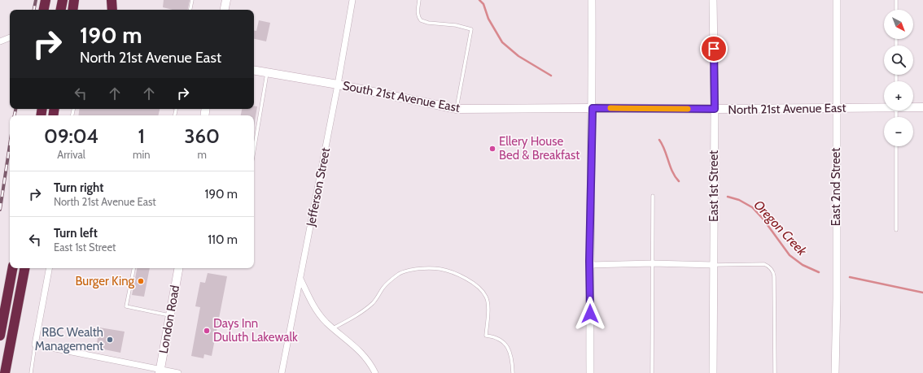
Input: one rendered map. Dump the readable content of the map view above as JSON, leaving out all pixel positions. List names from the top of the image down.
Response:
{
  "streets": {
    "main road": ["South 21st Avenue East", "North 21st Avenue East", "London Road"],
    "street": ["East 1st Street", "Jefferson Street", "East 2nd Street"]
  },
  "crossings": [
    ["South 21st Avenue East", "North 21st Avenue East"],
    ["South 21st Avenue East", "Jefferson Street"],
    ["North 21st Avenue East", "East 1st Street"],
    ["North 21st Avenue East", "East 2nd Street"]
  ],
  "water": ["Oregon Creek"],
  "places": [
    "Ellery House Bed & Breakfast",
    "Burger King",
    "Days Inn Duluth Lakewalk",
    "RBC Wealth Management"
  ],
  "north": "bottom right",
  "page": {
    "map_buttons": ["+", "−"],
    "turn": ["190 m", "North 21st Avenue East"],
    "eta": [
      "09:04",
      "Arrival",
      "1",
      "min",
      "360",
      "m"
    ],
    "list": [
      {
        "name": "Turn right",
        "note": "North 21st Avenue East",
        "value": "190 m"
      },
      {
        "name": "Turn left",
        "note": "East 1st Street",
        "value": "110 m"
      }
    ]
  }
}
